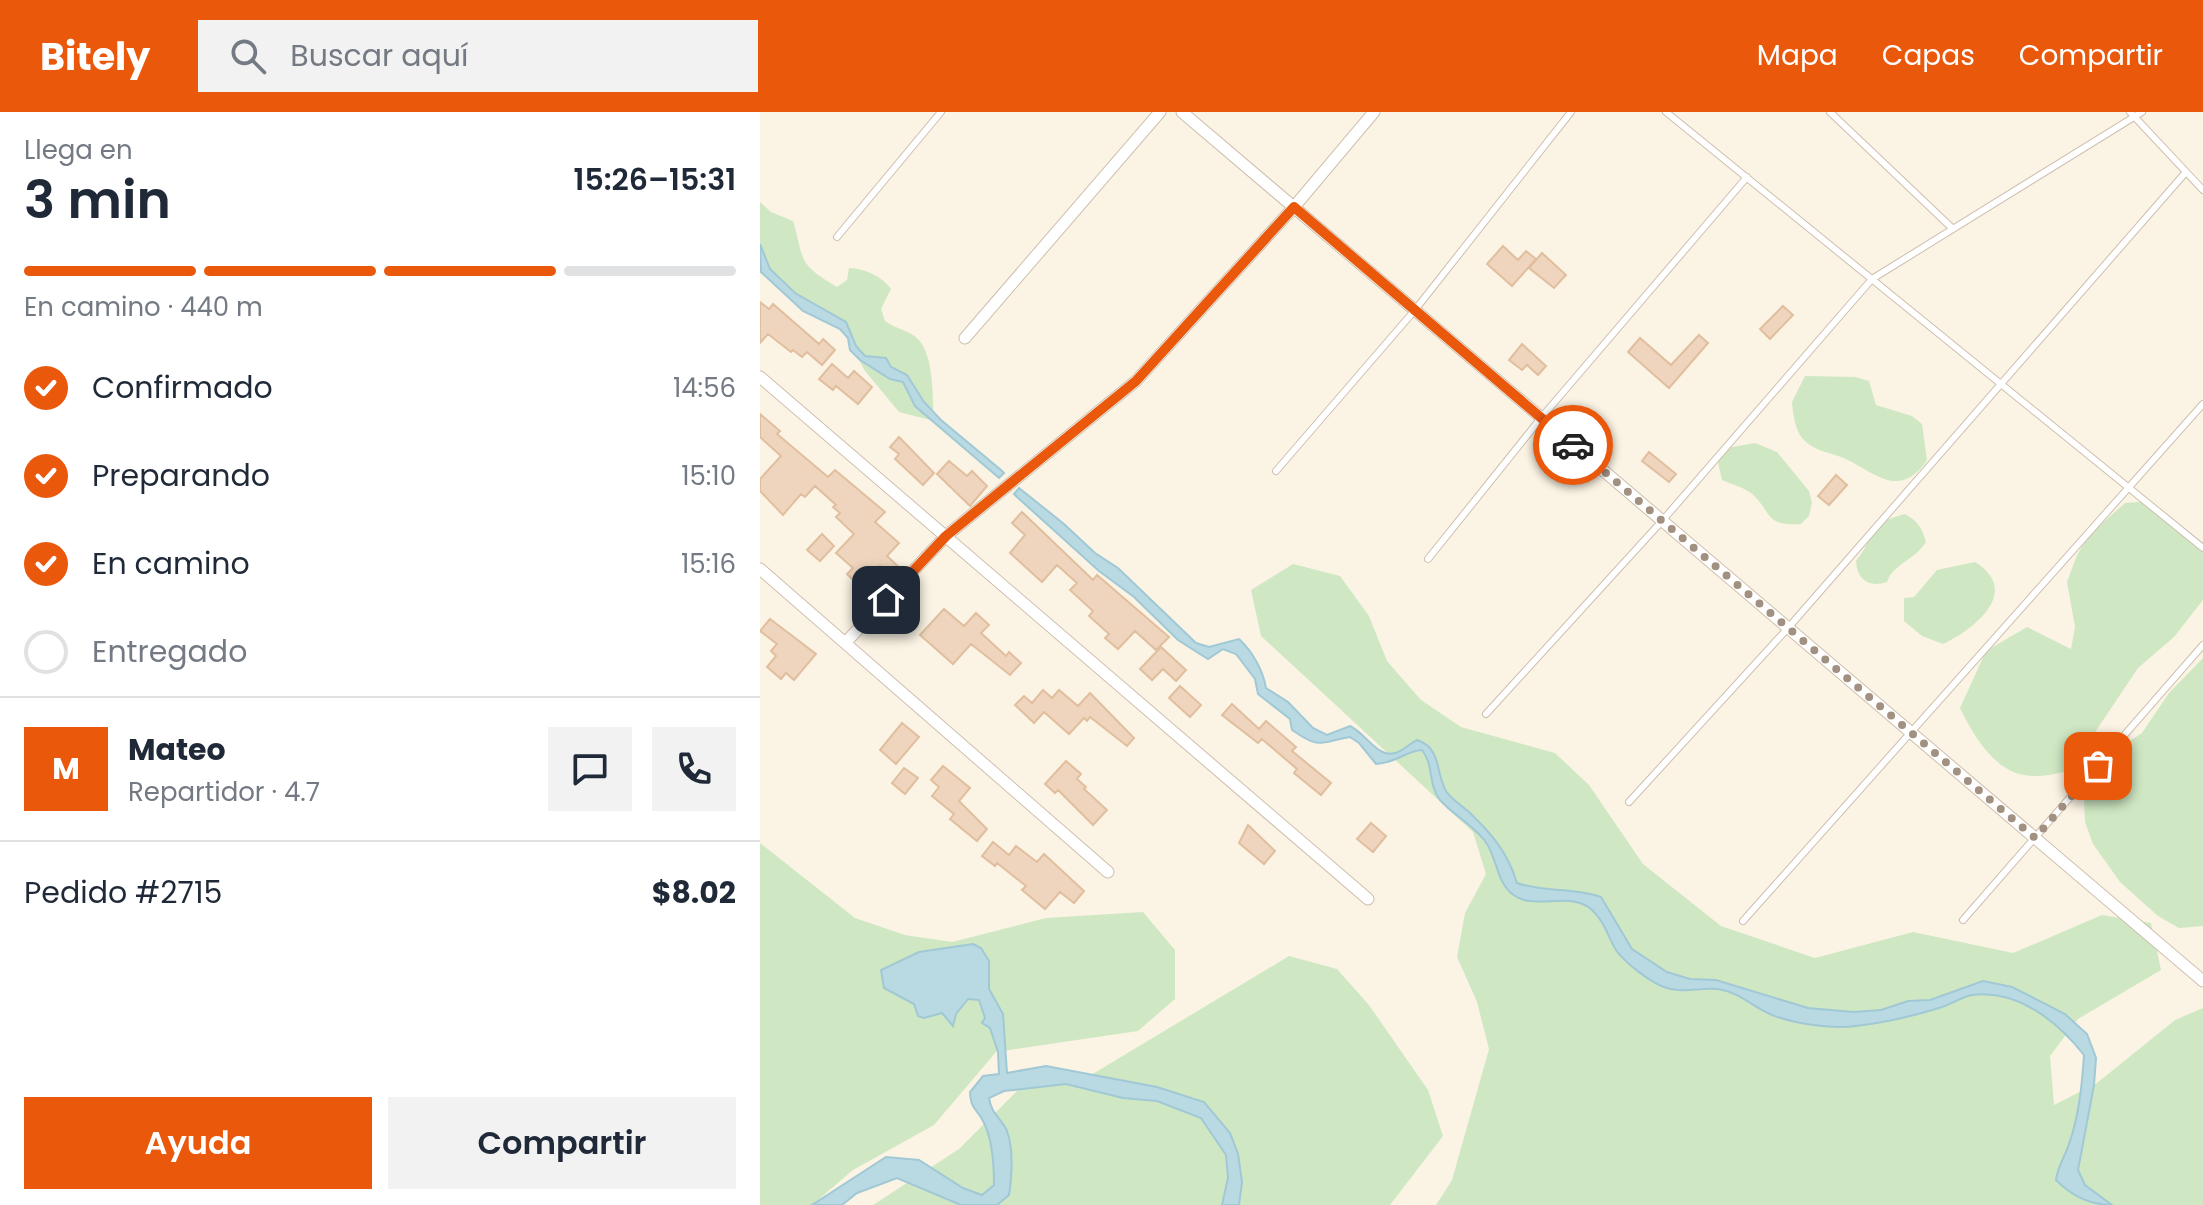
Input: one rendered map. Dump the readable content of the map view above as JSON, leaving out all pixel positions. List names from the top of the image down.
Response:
{
  "page": {
    "header": "Bitely",
    "search": "Buscar aquí",
    "nav": ["Mapa", "Capas", "Compartir"],
    "heading": ["3 min", "Llega en", "15:26–15:31"],
    "panel": [
      "Mateo",
      "Repartidor · 4.7",
      "Pedido #2715",
      "$8.02"
    ],
    "bar": "En camino · 440 m",
    "list": [
      ["Confirmado", "14:56"],
      ["Preparando", "15:10"],
      ["En camino", "15:16"],
      "Entregado"
    ],
    "round": "M",
    "buttons": ["Ayuda", "Compartir"]
  }
}
